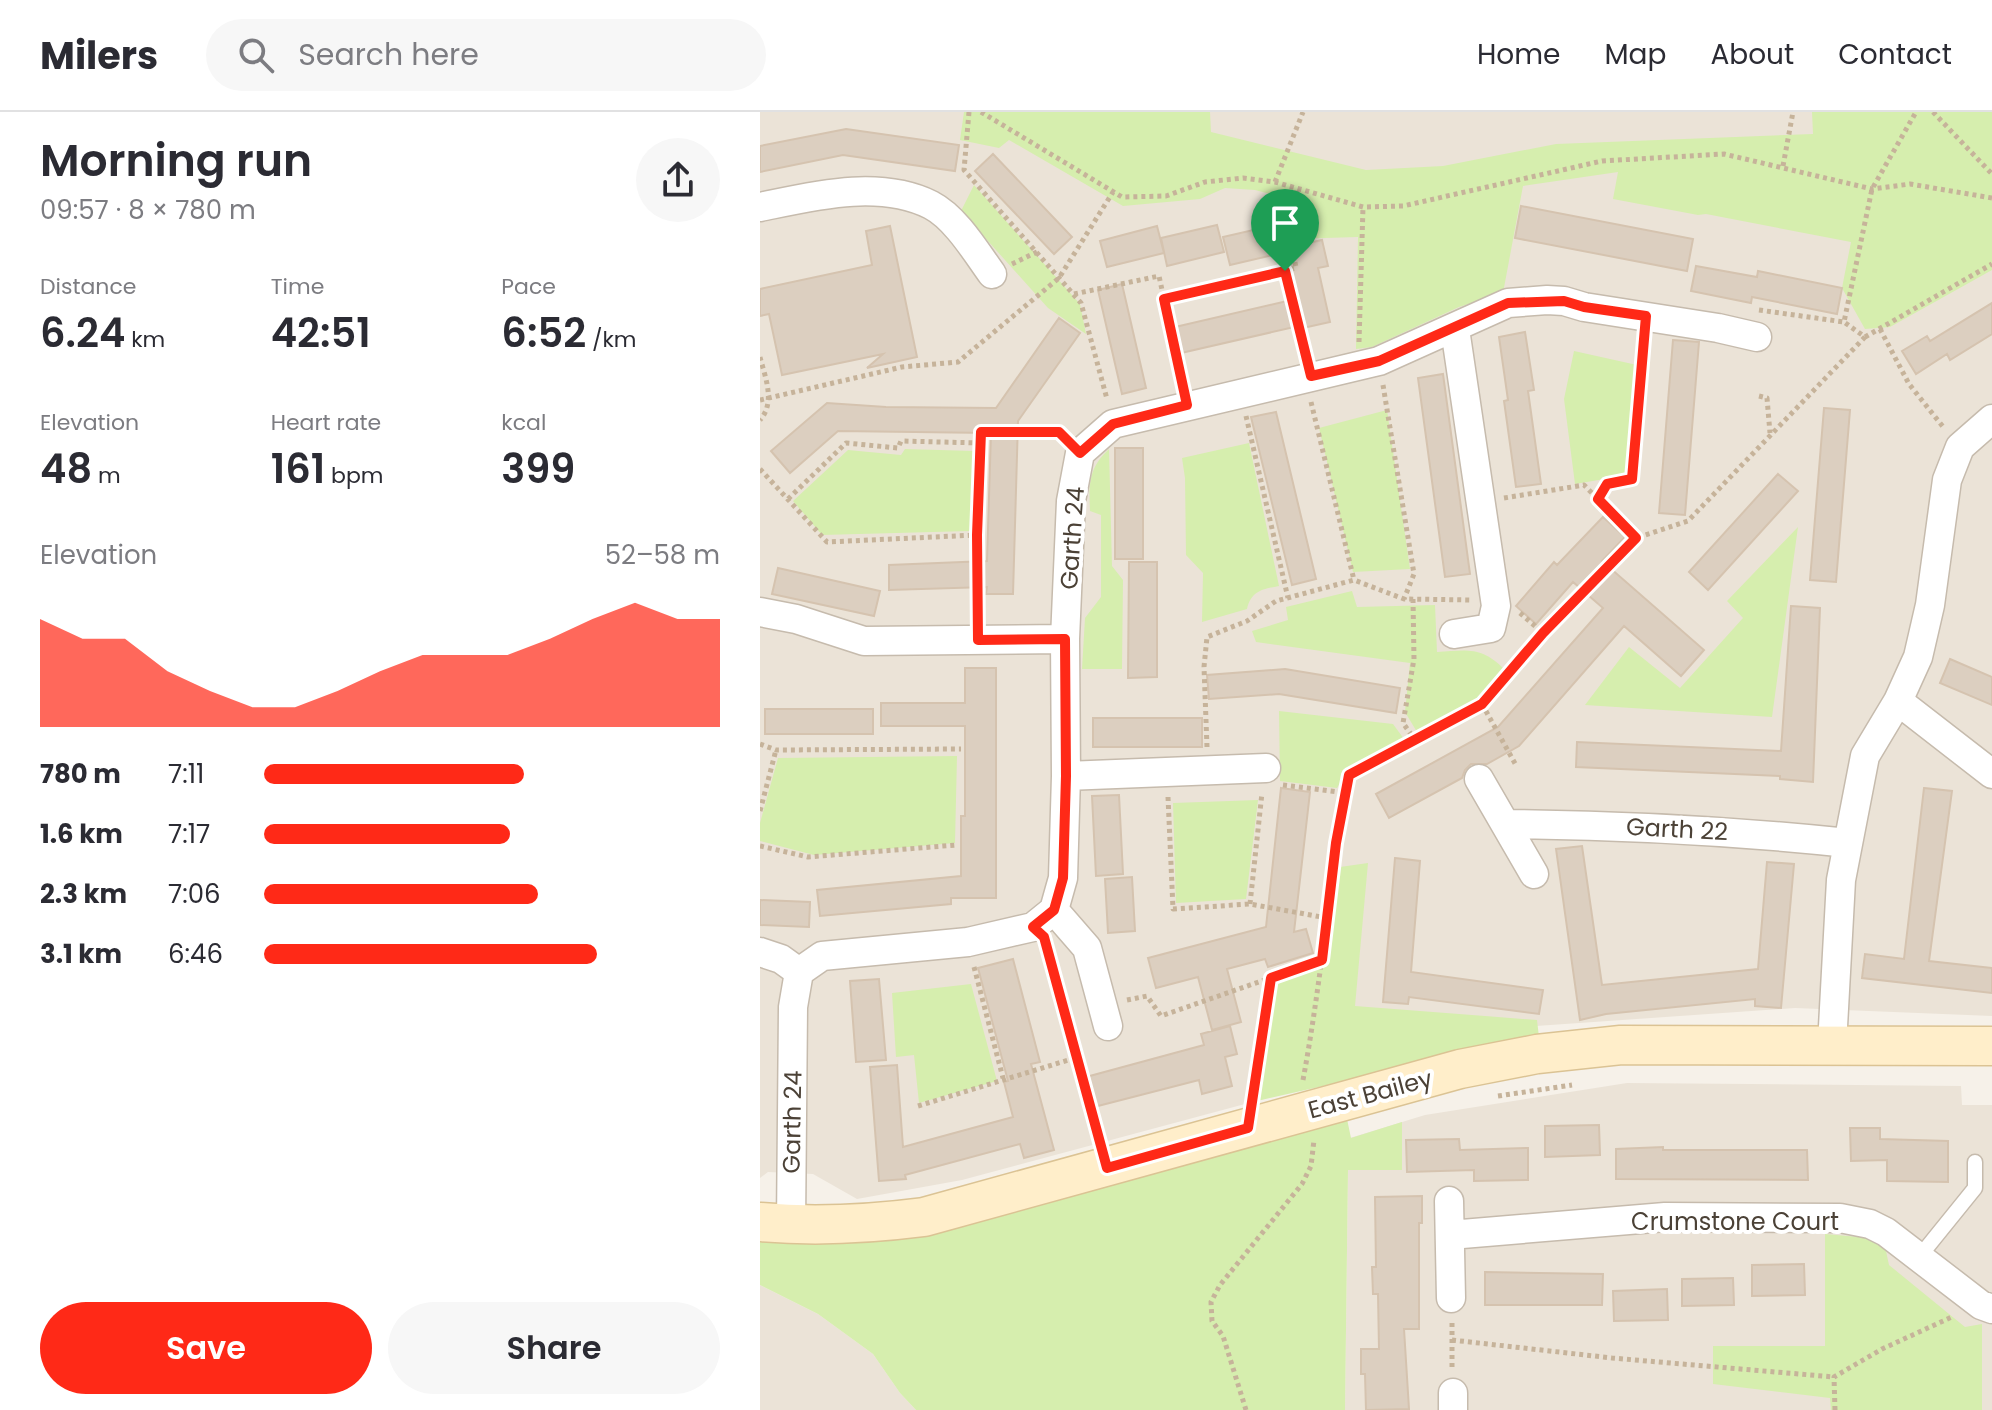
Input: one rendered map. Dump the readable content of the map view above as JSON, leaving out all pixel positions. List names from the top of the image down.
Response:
{
  "streets": {
    "street": [
      "Garth 24",
      "Garth 22",
      "East Bailey",
      "Crumstone Court"
    ]
  },
  "crossings": [
    ["Garth 24", "East Bailey"]
  ],
  "page": {
    "header": "Milers",
    "search": "Search here",
    "nav": [
      "Home",
      "Map",
      "About",
      "Contact"
    ],
    "heading": ["Morning run", "09:57 · 8 × 780 m"],
    "stats": [
      ["Distance", "6.24 km"],
      ["Time", "42:51"],
      ["Pace", "6:52 /km"],
      ["Elevation", "48 m"],
      ["Heart rate", "161 bpm"],
      ["kcal", "399"]
    ],
    "chart": ["Elevation", "52–58 m"],
    "list": [
      {
        "name": "780 m",
        "note": "7:11"
      },
      {
        "name": "1.6 km",
        "note": "7:17"
      },
      {
        "name": "2.3 km",
        "note": "7:06"
      },
      {
        "name": "3.1 km",
        "note": "6:46"
      }
    ],
    "buttons": ["Save", "Share"]
  }
}
